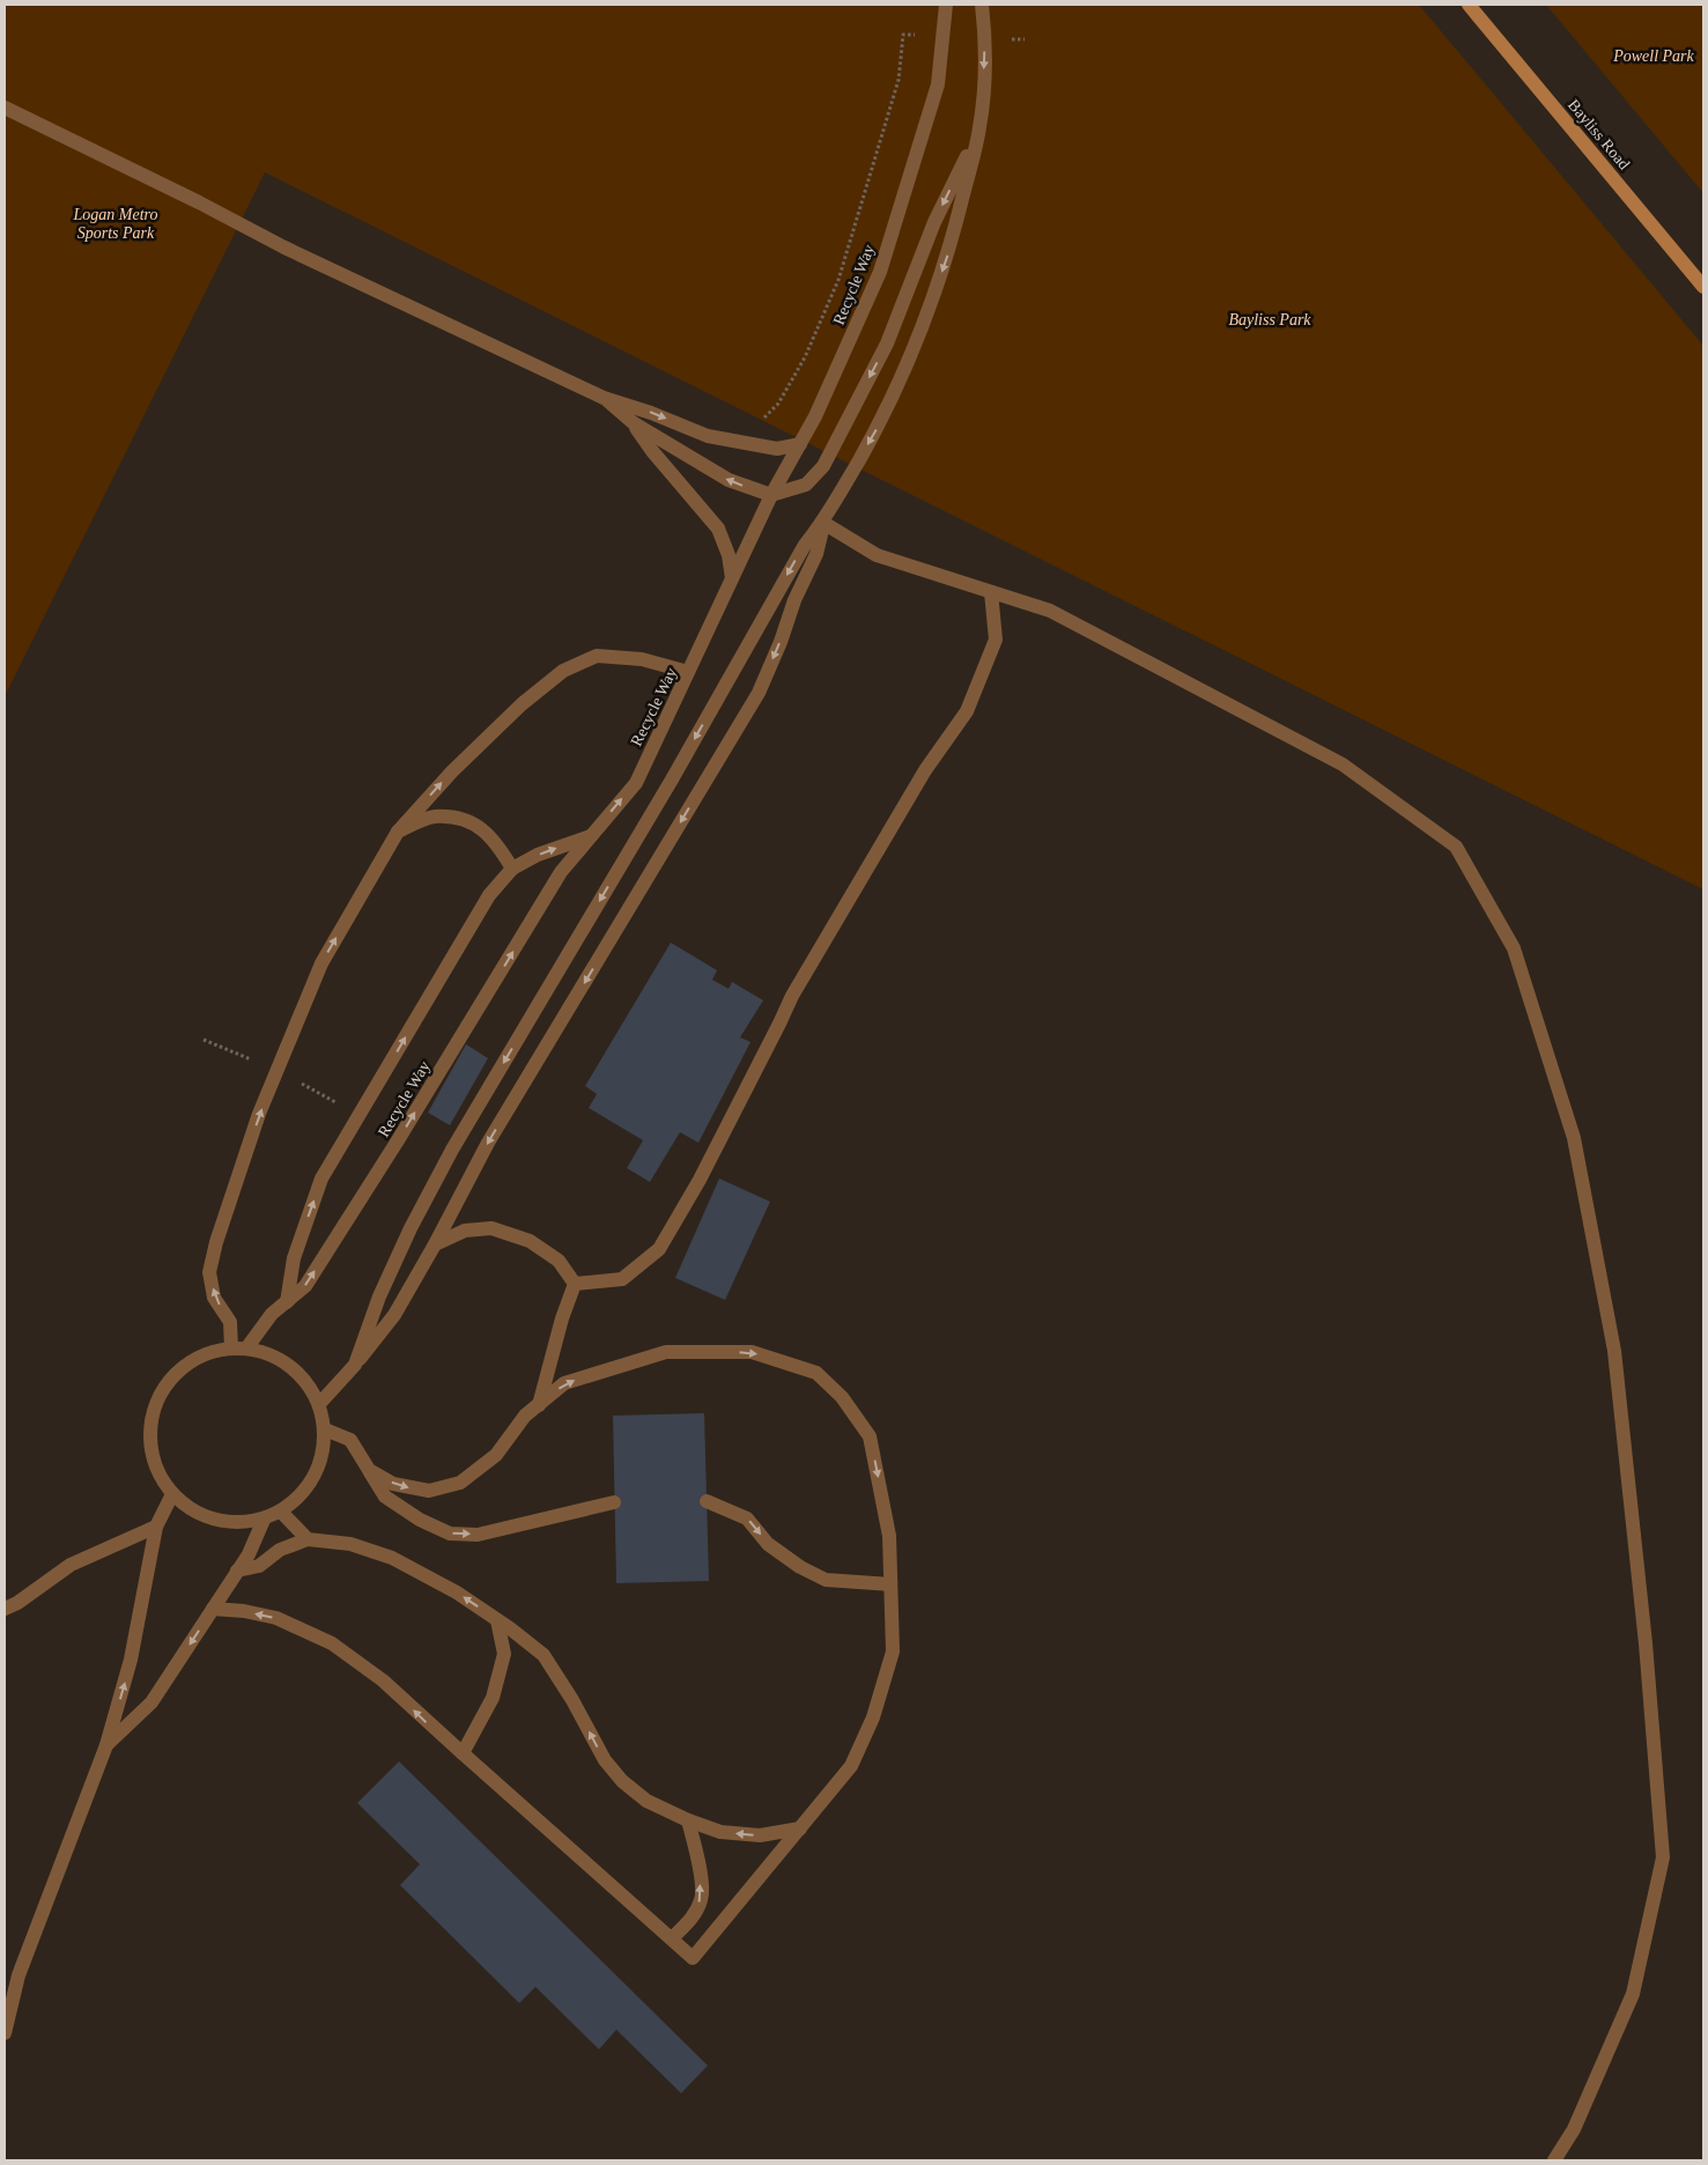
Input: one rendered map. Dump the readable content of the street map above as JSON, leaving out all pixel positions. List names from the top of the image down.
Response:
{
  "streets": {
    "street": ["Bayliss Road", "Recycle Way"]
  },
  "parks": ["Powell Park", "Logan Metro Sports Park", "Bayliss Park"]
}
